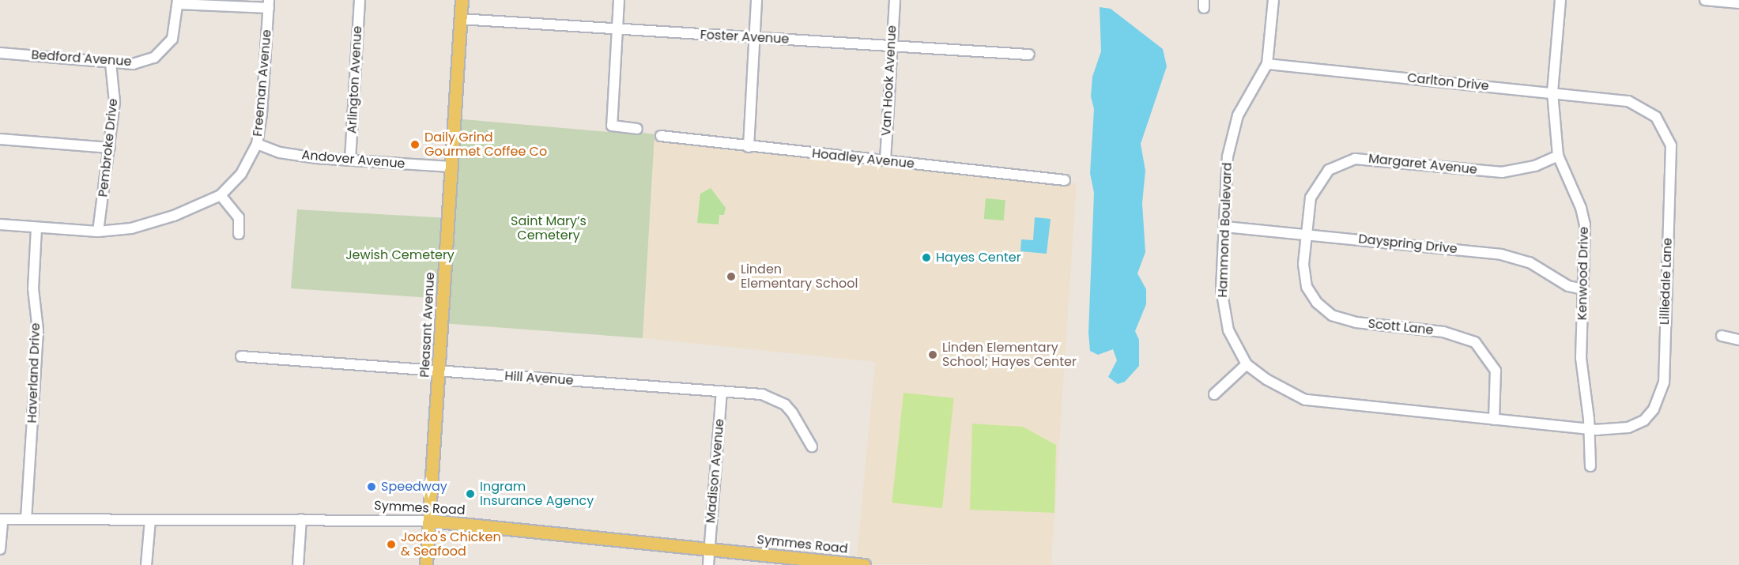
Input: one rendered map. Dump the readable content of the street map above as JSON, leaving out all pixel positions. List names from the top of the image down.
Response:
{
  "streets": {
    "main road": ["Pleasant Avenue", "Symmes Road"],
    "street": [
      "Foster Avenue",
      "Bedford Avenue",
      "Arlington Avenue",
      "Van Hook Avenue",
      "Carlton Drive",
      "Freeman Avenue",
      "Pembroke Drive",
      "Hoadley Avenue",
      "Andover Avenue",
      "Margaret Avenue",
      "Hammond Boulevard",
      "Dayspring Drive",
      "Kenwood Drive",
      "Lilliedale Lane",
      "Scott Lane",
      "Haverland Drive",
      "Hill Avenue",
      "Madison Avenue"
    ]
  },
  "crossings": [
    ["Foster Avenue", "Van Hook Avenue"],
    ["Foster Avenue", "Pleasant Avenue"],
    ["Bedford Avenue", "Pembroke Drive"],
    ["Arlington Avenue", "Andover Avenue"],
    ["Van Hook Avenue", "Hoadley Avenue"],
    ["Carlton Drive", "Hammond Boulevard"],
    ["Carlton Drive", "Kenwood Drive"],
    ["Carlton Drive", "Lilliedale Lane"],
    ["Freeman Avenue", "Pembroke Drive"],
    ["Freeman Avenue", "Andover Avenue"],
    ["Freeman Avenue", "Haverland Drive"],
    ["Andover Avenue", "Pleasant Avenue"],
    ["Margaret Avenue", "Dayspring Drive"],
    ["Margaret Avenue", "Kenwood Drive"],
    ["Margaret Avenue", "Scott Lane"],
    ["Hammond Boulevard", "Dayspring Drive"],
    ["Hammond Boulevard", "Kenwood Drive"],
    ["Hammond Boulevard", "Lilliedale Lane"],
    ["Hammond Boulevard", "Scott Lane"],
    ["Dayspring Drive", "Kenwood Drive"],
    ["Dayspring Drive", "Scott Lane"],
    ["Kenwood Drive", "Lilliedale Lane"],
    ["Pleasant Avenue", "Hill Avenue"],
    ["Pleasant Avenue", "Symmes Road"],
    ["Haverland Drive", "Symmes Road"],
    ["Hill Avenue", "Madison Avenue"],
    ["Madison Avenue", "Symmes Road"]
  ],
  "parks": ["Saint Mary’s Cemetery", "Jewish Cemetery"],
  "places": [
    "Daily Grind Gourmet Coffee Co",
    "Hayes Center",
    "Linden Elementary School",
    "Linden Elementary School; Hayes Center",
    "Speedway",
    "Ingram Insurance Agency",
    "Jocko's Chicken & Seafood"
  ]
}
